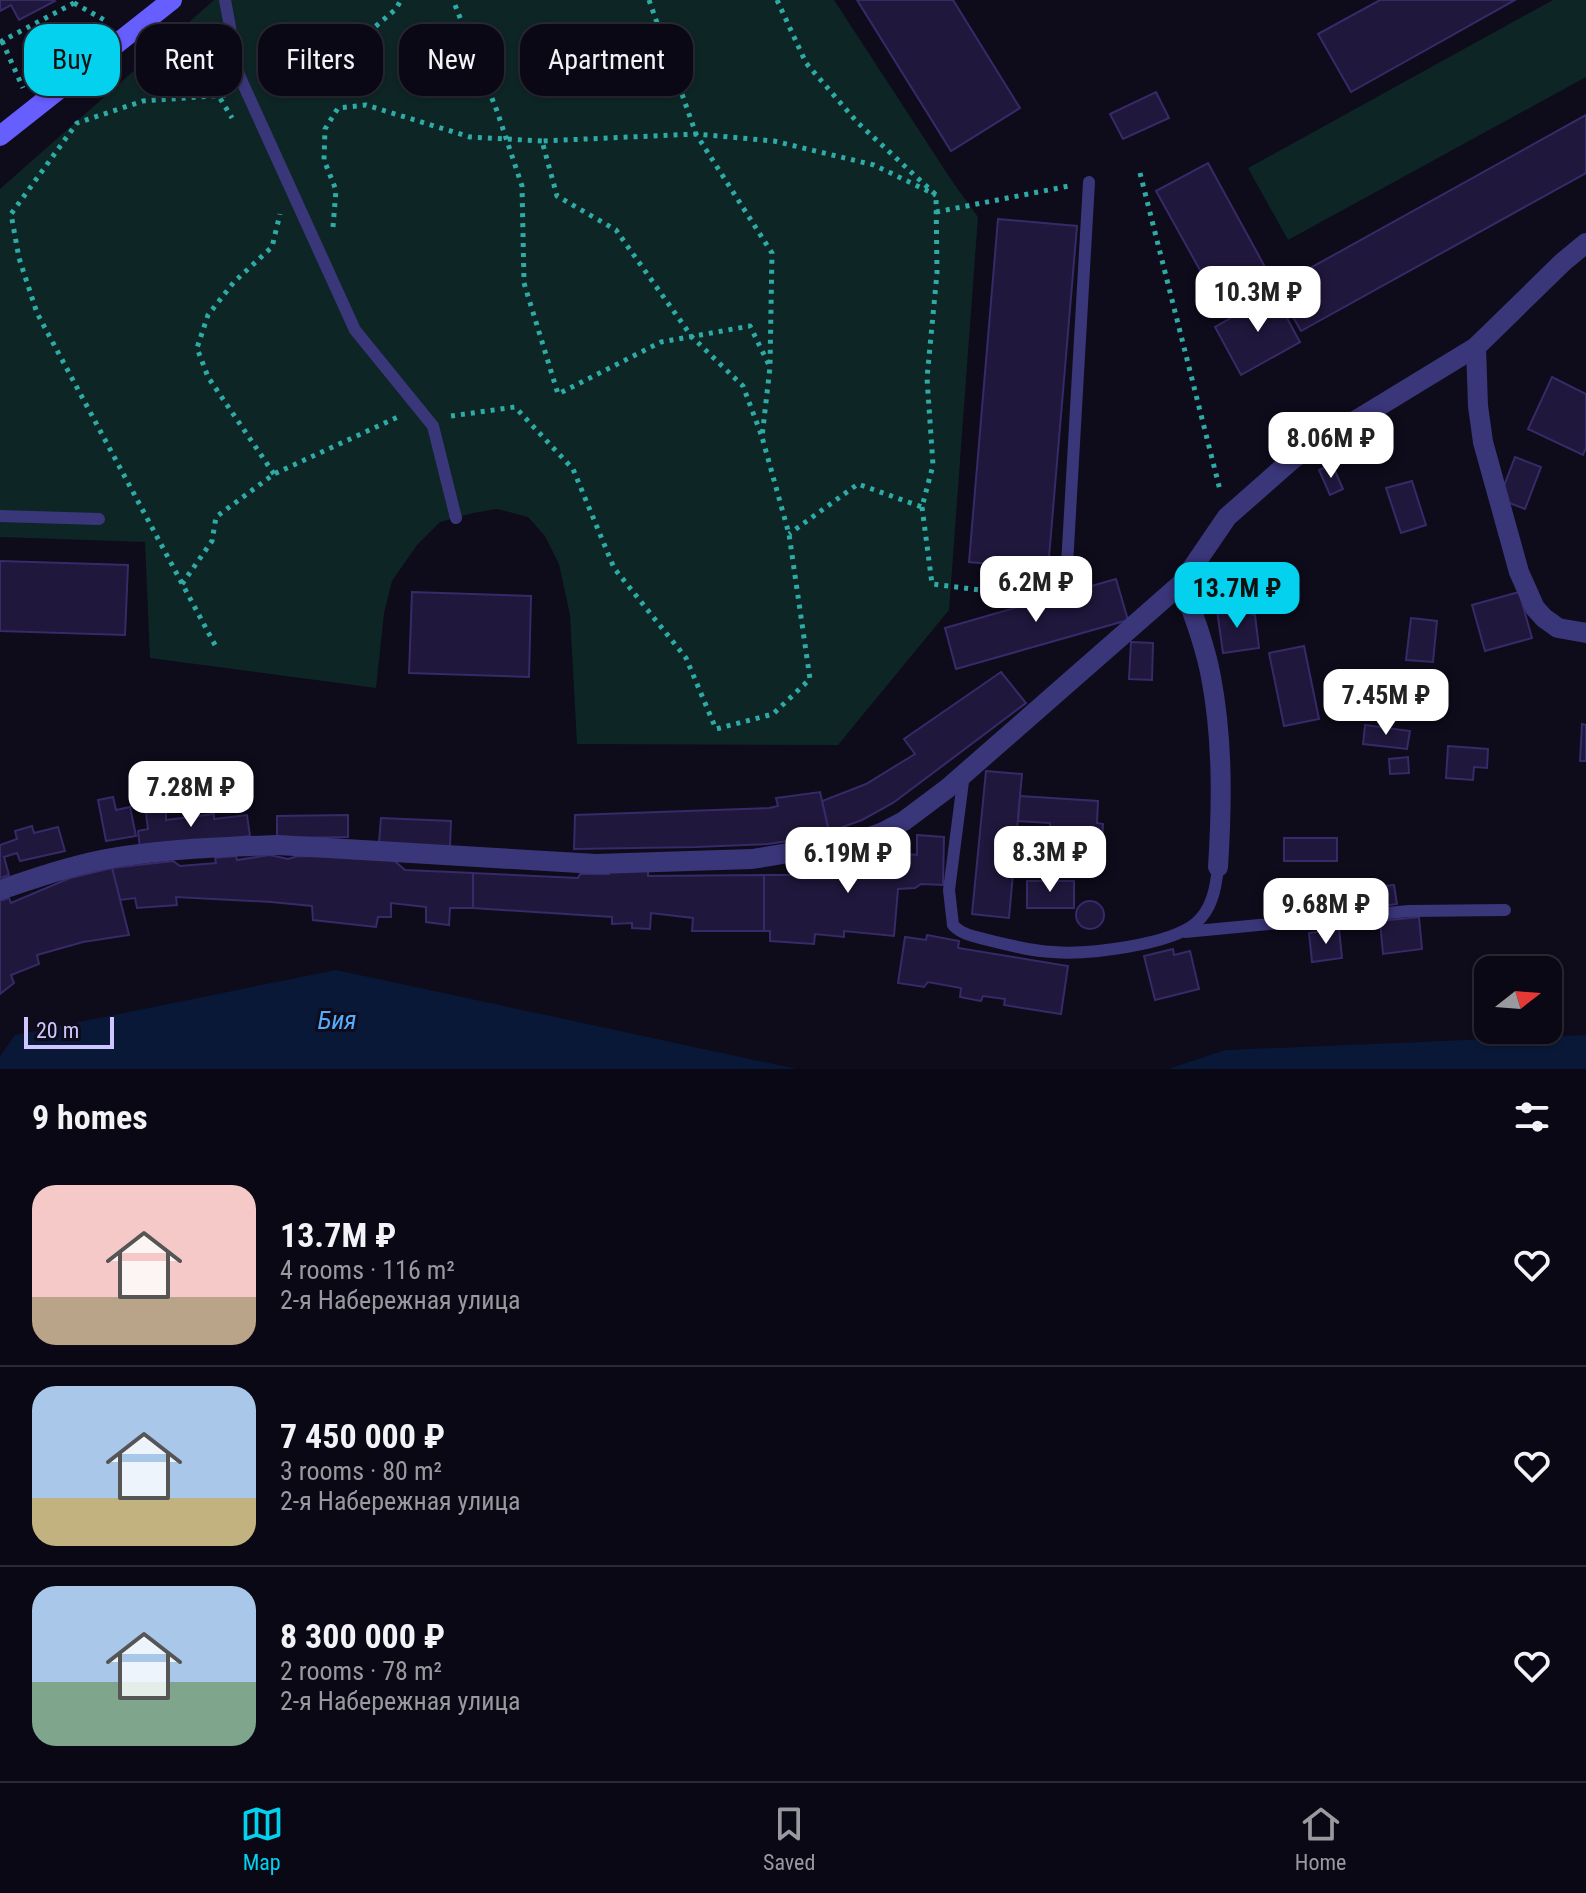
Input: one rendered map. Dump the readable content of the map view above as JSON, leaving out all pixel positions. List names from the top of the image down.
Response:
{
  "water": ["Бия"],
  "scale_bar": "20 m",
  "north": "right",
  "page": {
    "chip": [
      "Buy",
      "Rent",
      "Filters",
      "New",
      "Apartment"
    ],
    "price": [
      "10.3M ₽",
      "8.06M ₽",
      "6.2M ₽",
      "13.7M ₽",
      "7.45M ₽",
      "7.28M ₽",
      "8.3M ₽",
      "6.19M ₽",
      "9.68M ₽"
    ],
    "scale": "20 m",
    "heading": "9 homes",
    "list": [
      {
        "name": "13.7M ₽",
        "note": "4 rooms · 116 m² · 2-я Набережная улица"
      },
      {
        "name": "7 450 000 ₽",
        "note": "3 rooms · 80 m² · 2-я Набережная улица"
      },
      {
        "name": "8 300 000 ₽",
        "note": "2 rooms · 78 m² · 2-я Набережная улица"
      }
    ],
    "tabs": ["Map", "Saved", "Home"]
  }
}
